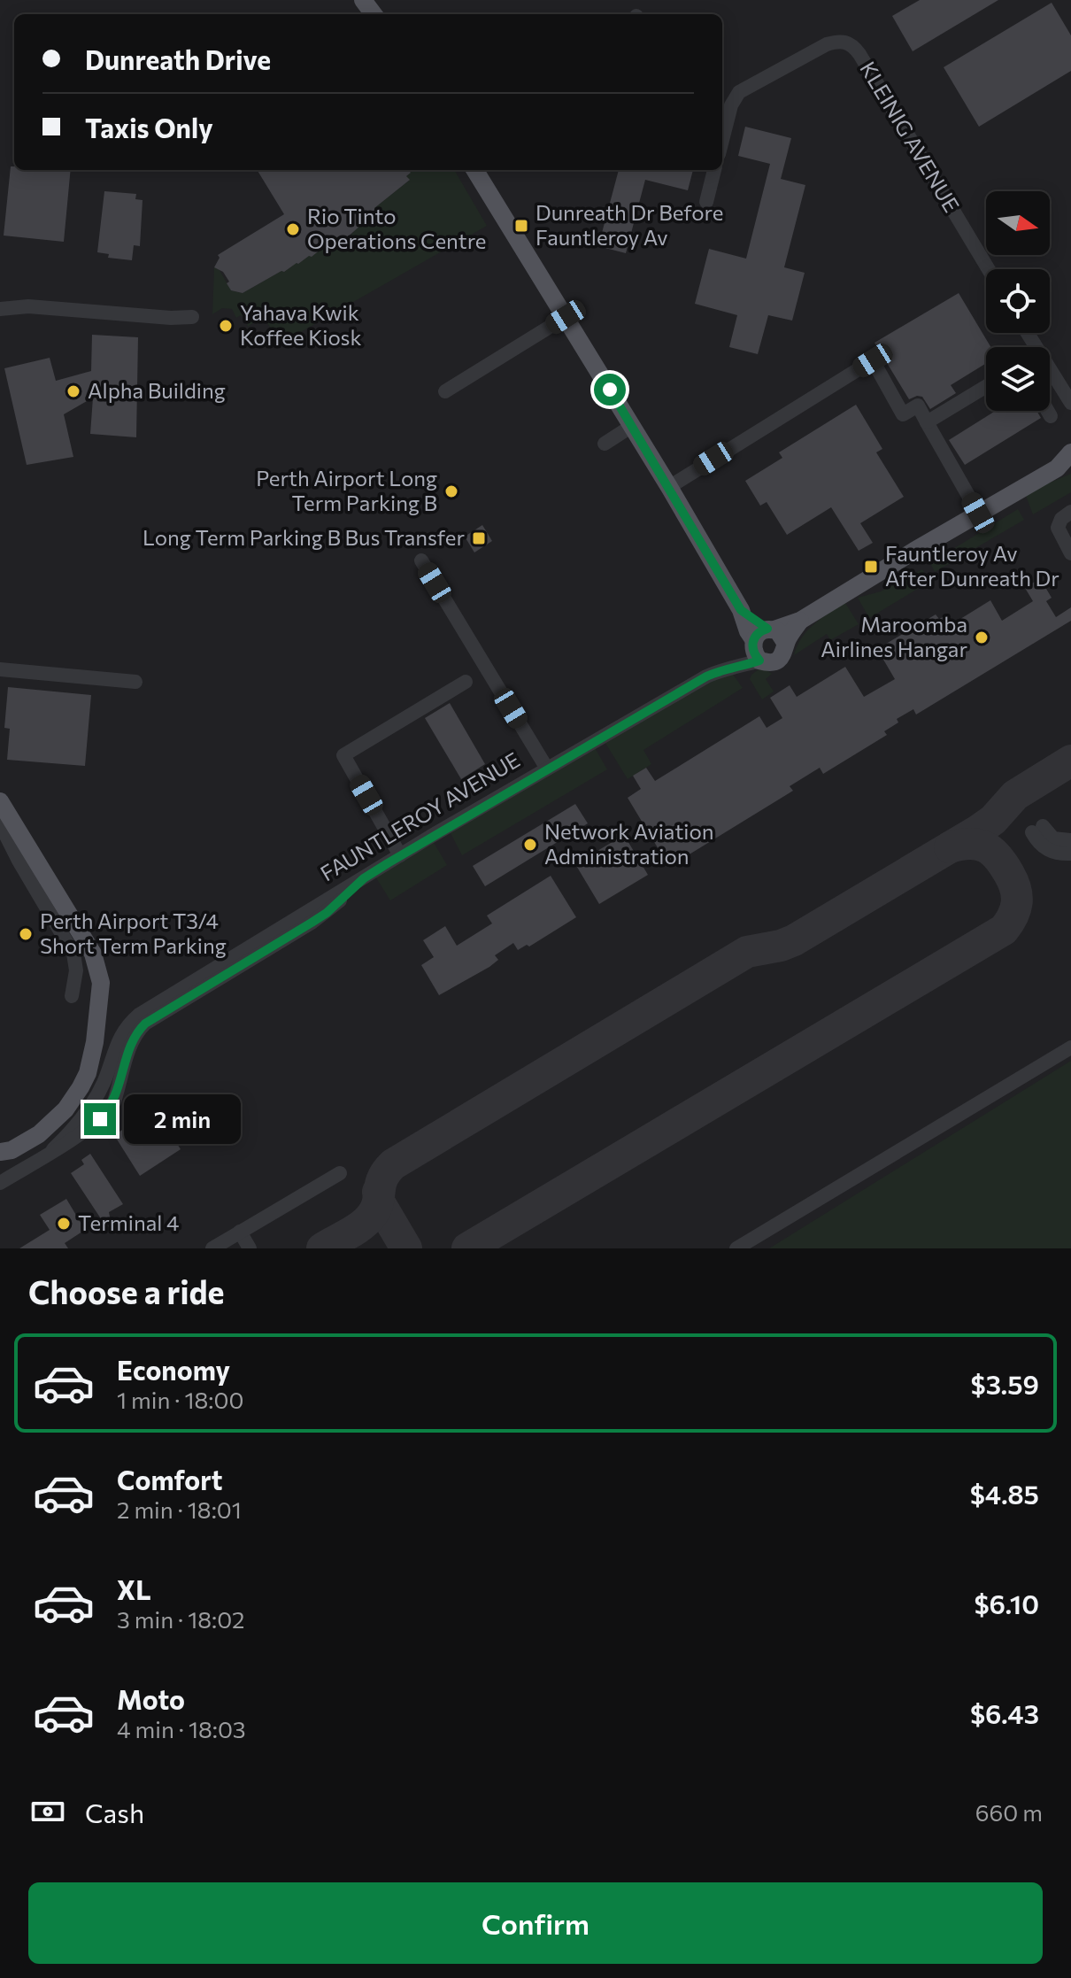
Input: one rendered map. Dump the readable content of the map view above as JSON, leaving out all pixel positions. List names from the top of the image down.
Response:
{
  "streets": {
    "main road": ["FAUNTLEROY AVENUE"],
    "street": ["KLEINIG AVENUE"]
  },
  "places": {
    "transit": ["Dunreath Dr Before Fauntleroy Av", "Long Term Parking B Bus Transfer", "Fauntleroy Av After Dunreath Dr"],
    "other": [
      "Rio Tinto Operations Centre",
      "Yahava Kwik Koffee Kiosk",
      "Alpha Building",
      "Perth Airport Long Term Parking B",
      "Maroomba Airlines Hangar",
      "Network Aviation Administration",
      "Perth Airport T3/4 Short Term Parking",
      "Terminal 4"
    ]
  },
  "north": "right",
  "page": {
    "banner": ["Dunreath Drive", "Taxis Only"],
    "bubble": "2 min",
    "heading": "Choose a ride",
    "list": [
      {
        "name": "Economy",
        "note": "1 min · 18:00",
        "value": "$3.59"
      },
      {
        "name": "Comfort",
        "note": "2 min · 18:01",
        "value": "$4.85"
      },
      {
        "name": "XL",
        "note": "3 min · 18:02",
        "value": "$6.10"
      },
      {
        "name": "Moto",
        "note": "4 min · 18:03",
        "value": "$6.43"
      }
    ],
    "pay": ["Cash", "660 m"],
    "buttons": "Confirm"
  }
}
